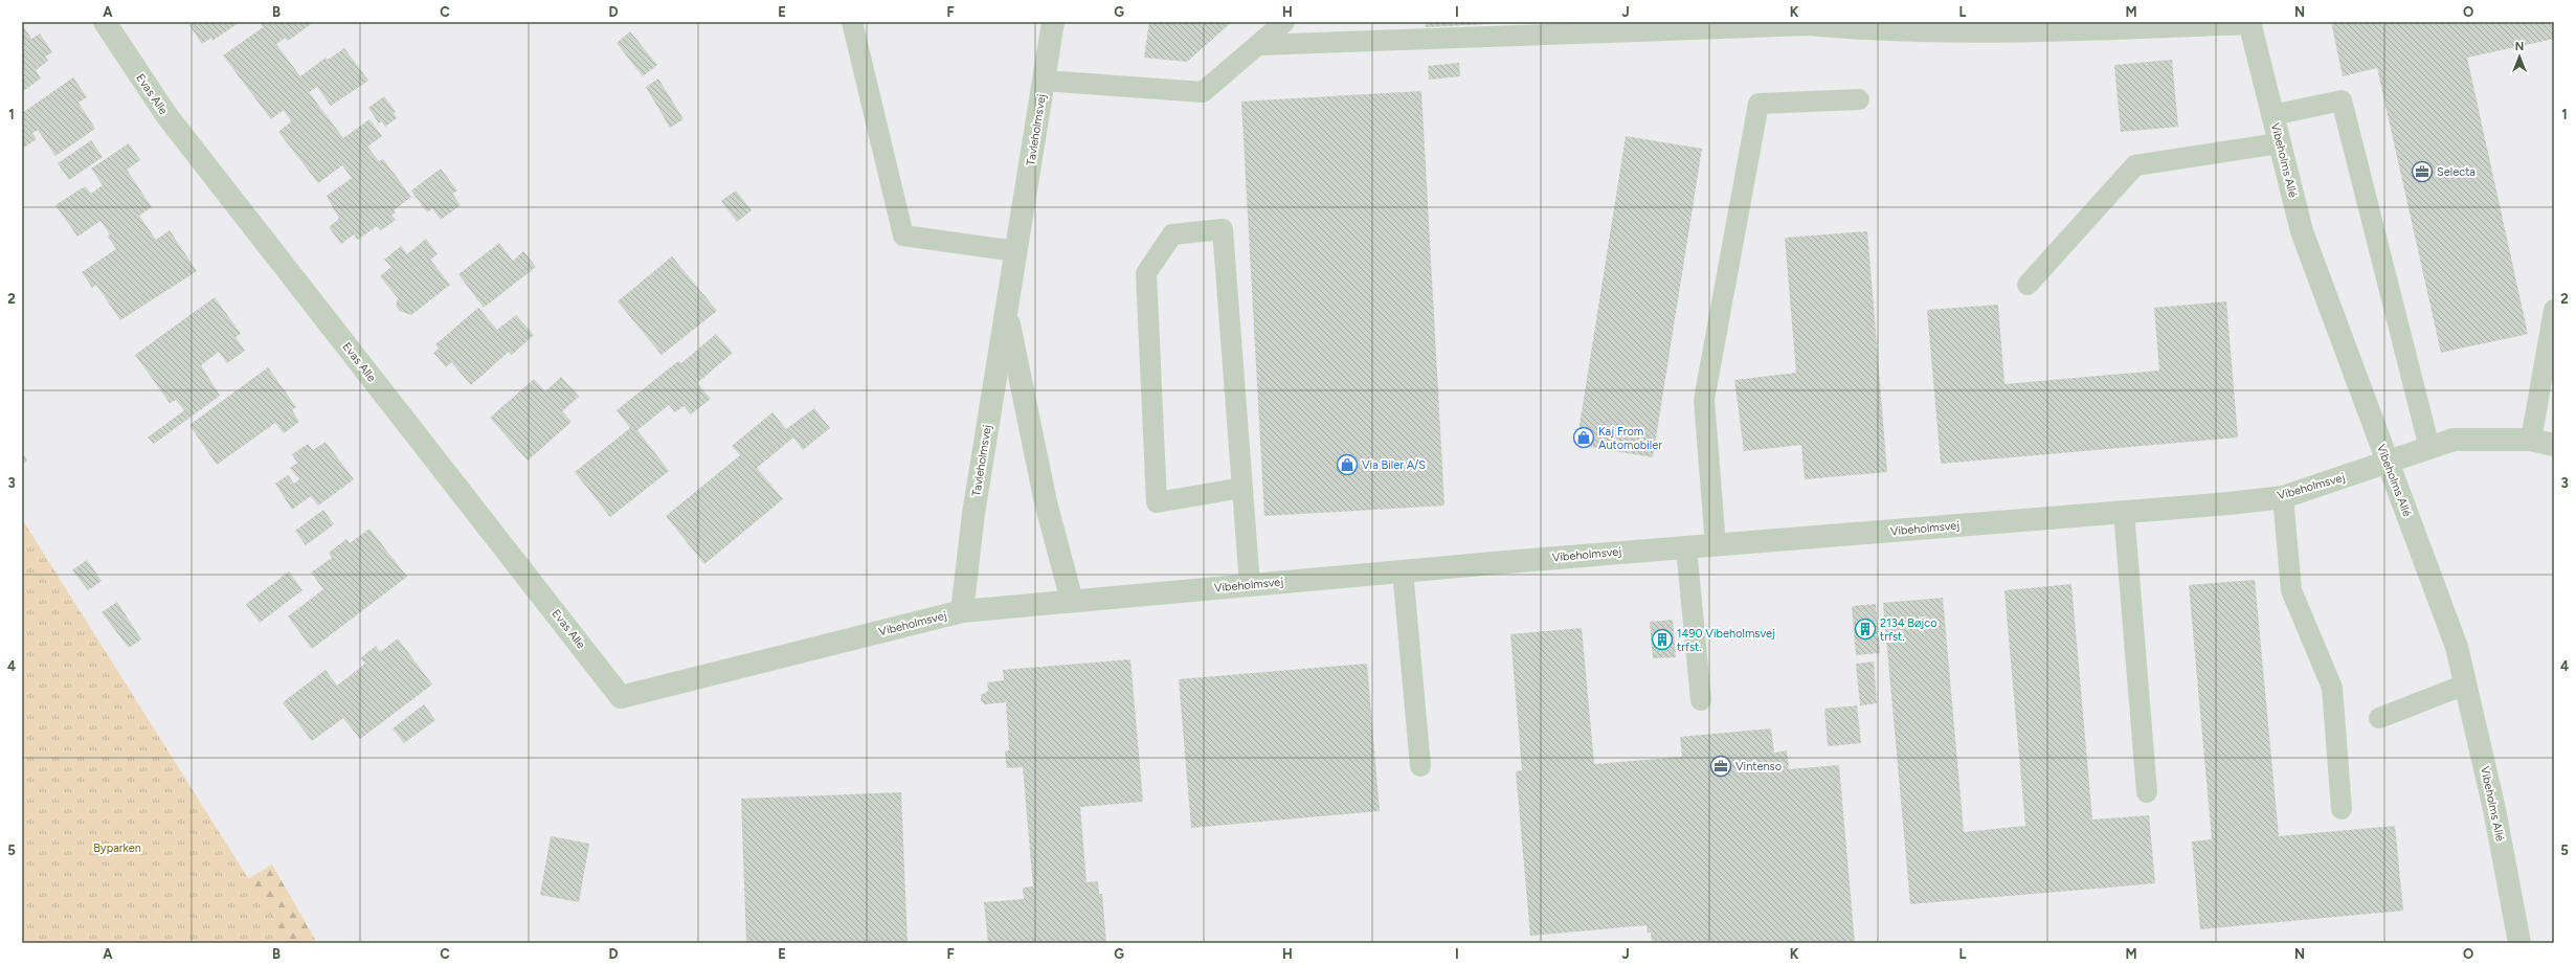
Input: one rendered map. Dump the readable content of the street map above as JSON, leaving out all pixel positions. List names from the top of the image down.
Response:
{
  "streets": {
    "street": [
      "Evas Alle",
      "Tavleholmsvej",
      "Vibeholms Allé",
      "Vibeholmsvej"
    ]
  },
  "crossings": [
    ["Evas Alle", "Vibeholmsvej"],
    ["Tavleholmsvej", "Vibeholmsvej"],
    ["Vibeholms Allé", "Vibeholmsvej"]
  ],
  "parks": ["Byparken"],
  "places": {
    "office": ["Selecta", "Vintenso"],
    "shop": ["Kaj From Automobiler", "Via Biler A/S"],
    "building": ["2134 Bøjco trfst.", "1490 Vibeholmsvej trfst."]
  },
  "north": "top",
  "grid": {
    "columns": [
      "A",
      "B",
      "C",
      "D",
      "E",
      "F",
      "G",
      "H",
      "I",
      "J",
      "K",
      "L",
      "M",
      "N",
      "O"
    ],
    "rows": [
      "1",
      "2",
      "3",
      "4",
      "5"
    ]
  }
}
